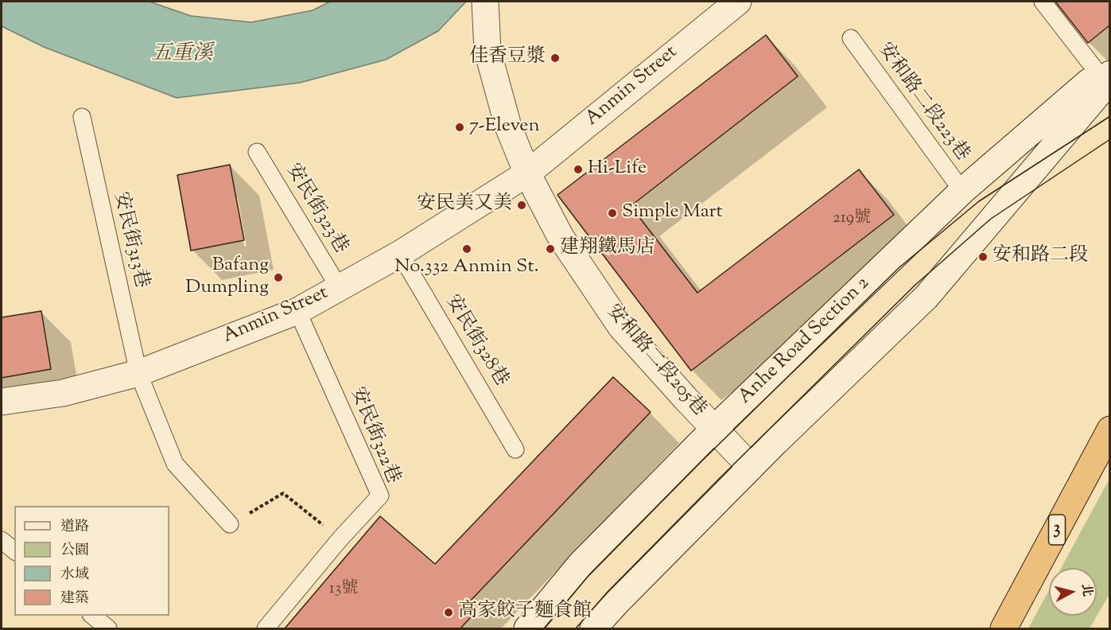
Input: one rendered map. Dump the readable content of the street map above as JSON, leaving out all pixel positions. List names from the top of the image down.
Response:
{
  "streets": {
    "highway": ["3"],
    "main road": ["Anmin Street", "Anhe Road Section 2", "安和路二段205巷"],
    "lane": [
      "安和路二段223巷",
      "安民街323巷",
      "安民街313巷",
      "安民街328巷",
      "安民街322巷"
    ]
  },
  "crossings": [
    ["Anmin Street", "安民街323巷"],
    ["Anmin Street", "安民街313巷"],
    ["Anmin Street", "安民街328巷"],
    ["Anmin Street", "安和路二段205巷"],
    ["Anmin Street", "安民街322巷"],
    ["安和路二段223巷", "Anhe Road Section 2"],
    ["Anhe Road Section 2", "安和路二段205巷"]
  ],
  "water": ["五重溪"],
  "places": [
    "佳香豆漿",
    "7-Eleven",
    "Hi-Life",
    "安民美又美",
    "Simple Mart",
    "No.332 Anmin St.",
    "建翔鐵馬店",
    "安和路二段",
    "Bafang Dumpling",
    "高家餃子麵食館"
  ],
  "house_numbers": ["219號", "13號"],
  "legend": [
    "道路",
    "公園",
    "水域",
    "建築"
  ],
  "north": "right"
}
